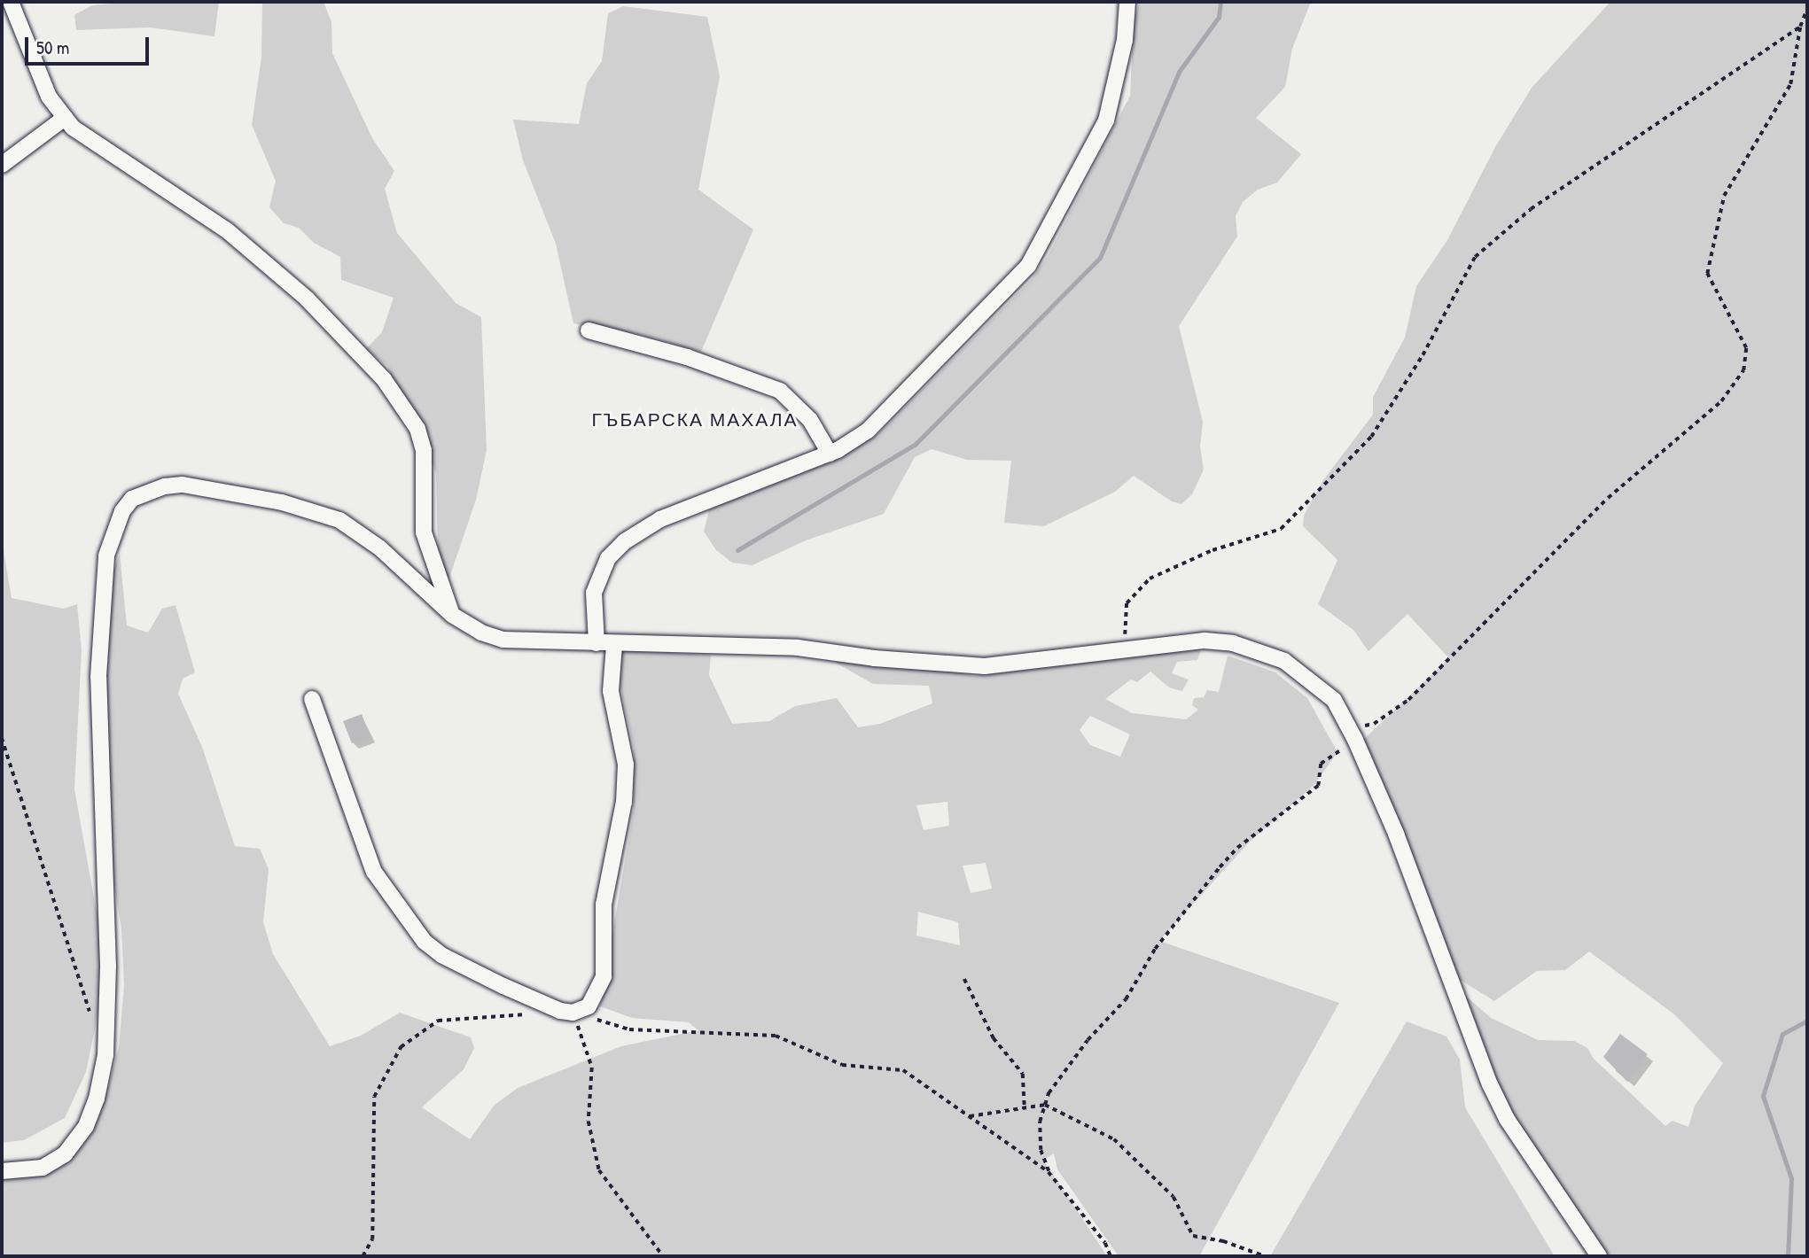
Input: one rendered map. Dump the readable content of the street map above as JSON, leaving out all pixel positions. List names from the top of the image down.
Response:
{
  "districts": ["ГЪБАРСКА МАХАЛА"],
  "scale_bar": "50 m"
}
